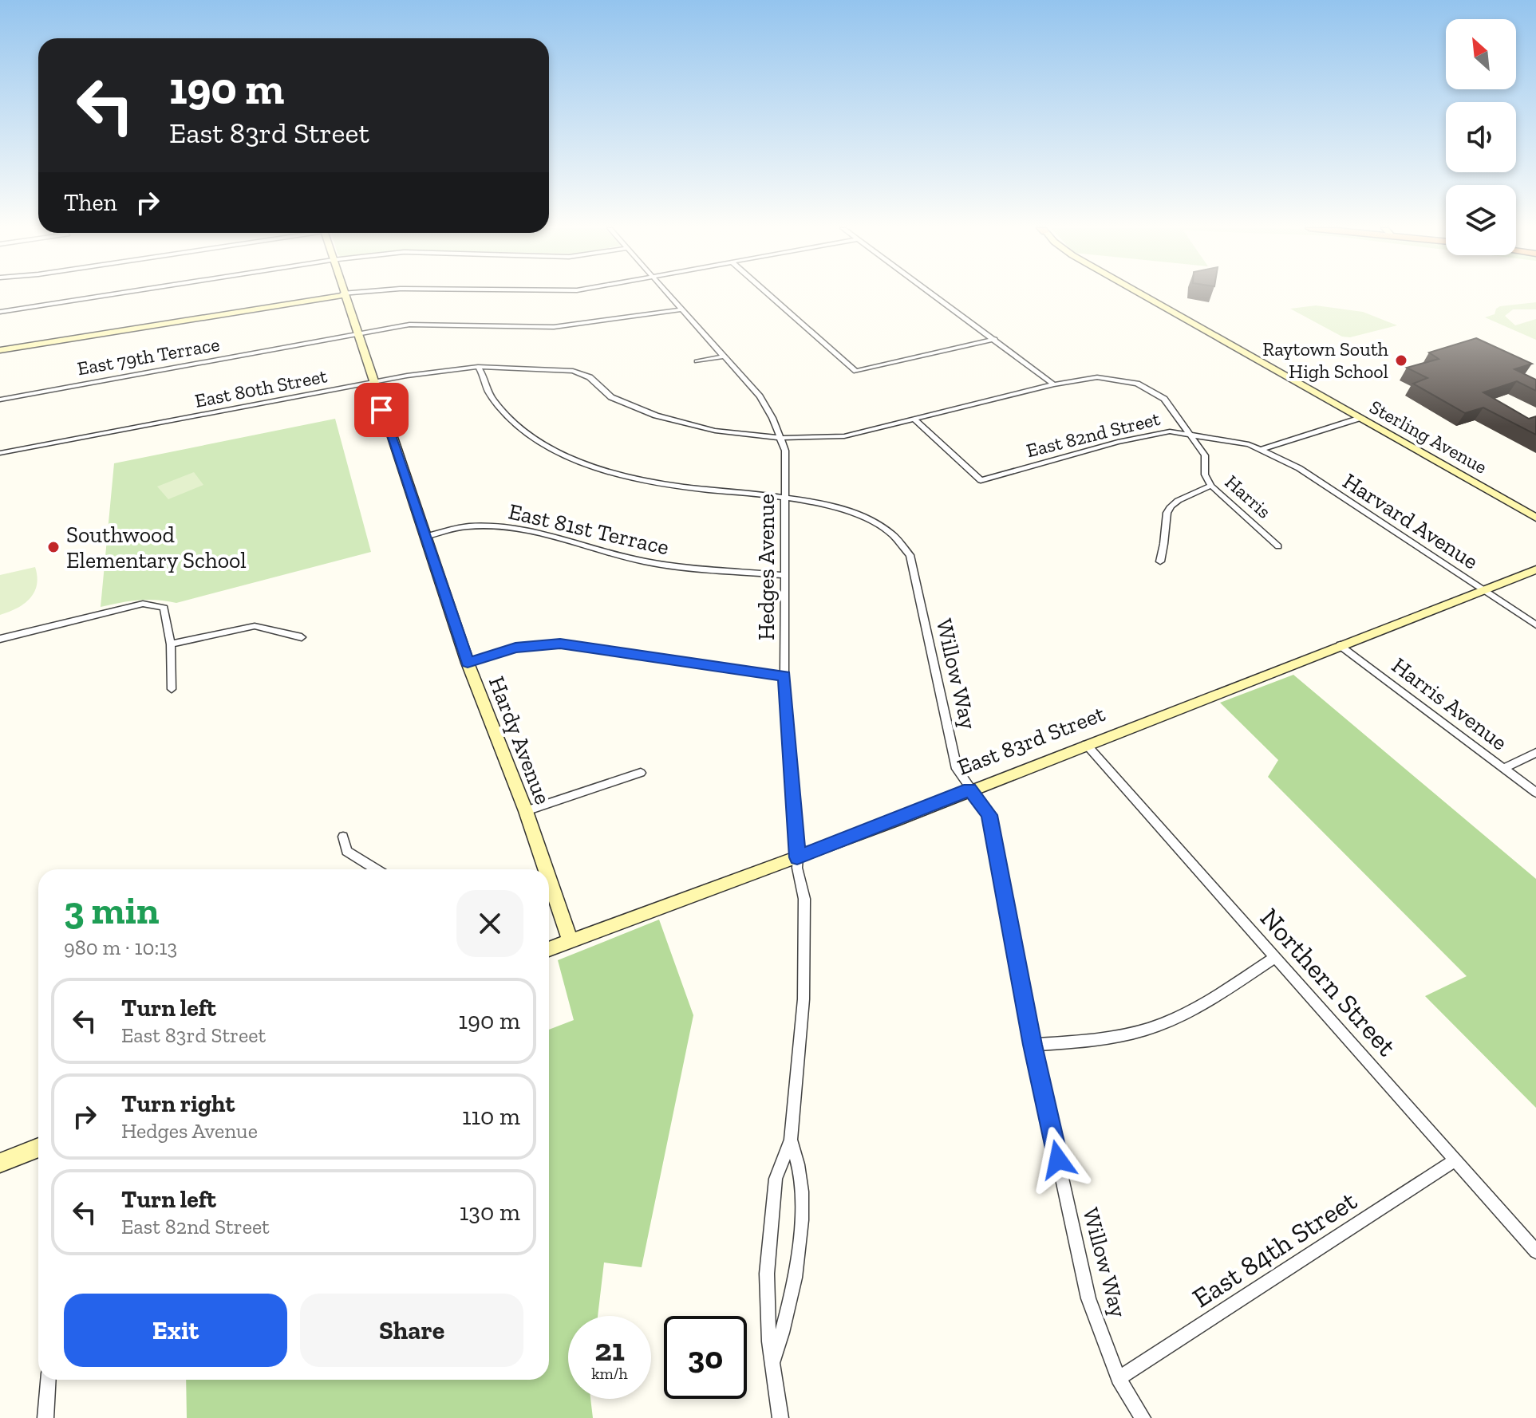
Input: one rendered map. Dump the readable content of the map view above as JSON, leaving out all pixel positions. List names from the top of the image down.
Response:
{
  "streets": {
    "street": [
      "East 79th Terrace",
      "East 80th Street",
      "East 82nd Street",
      "Sterling Avenue",
      "Harris",
      "Harvard Avenue",
      "East 81st Terrace",
      "Hedges Avenue",
      "Willow Way",
      "Harris Avenue",
      "Hardy Avenue",
      "East 83rd Street",
      "Northern Street",
      "East 84th Street"
    ]
  },
  "crossings": [
    ["East 79th Terrace", "Hedges Avenue"],
    ["East 79th Terrace", "Hardy Avenue"],
    ["East 80th Street", "Hedges Avenue"],
    ["East 80th Street", "Willow Way"],
    ["East 80th Street", "Hardy Avenue"],
    ["East 82nd Street", "Harris"],
    ["East 82nd Street", "Harvard Avenue"],
    ["Harvard Avenue", "East 83rd Street"],
    ["East 81st Terrace", "Hedges Avenue"],
    ["East 81st Terrace", "Hardy Avenue"],
    ["Hedges Avenue", "Willow Way"],
    ["Hedges Avenue", "East 83rd Street"],
    ["Willow Way", "East 83rd Street"],
    ["Willow Way", "East 84th Street"],
    ["Harris Avenue", "East 83rd Street"],
    ["Hardy Avenue", "East 83rd Street"],
    ["East 83rd Street", "Northern Street"],
    ["Northern Street", "East 84th Street"]
  ],
  "places": ["Raytown South High School", "Southwood Elementary School"],
  "north": "top left",
  "page": {
    "turn": ["190 m", "East 83rd Street"],
    "then": "Then",
    "heading": ["3 min", "980 m · 10:13"],
    "list": [
      {
        "name": "Turn left",
        "note": "East 83rd Street",
        "value": "190 m"
      },
      {
        "name": "Turn right",
        "note": "Hedges Avenue",
        "value": "110 m"
      },
      {
        "name": "Turn left",
        "note": "East 82nd Street",
        "value": "130 m"
      }
    ],
    "buttons": ["Exit", "Share"],
    "speed": "21 km/h",
    "limit": "30"
  }
}
